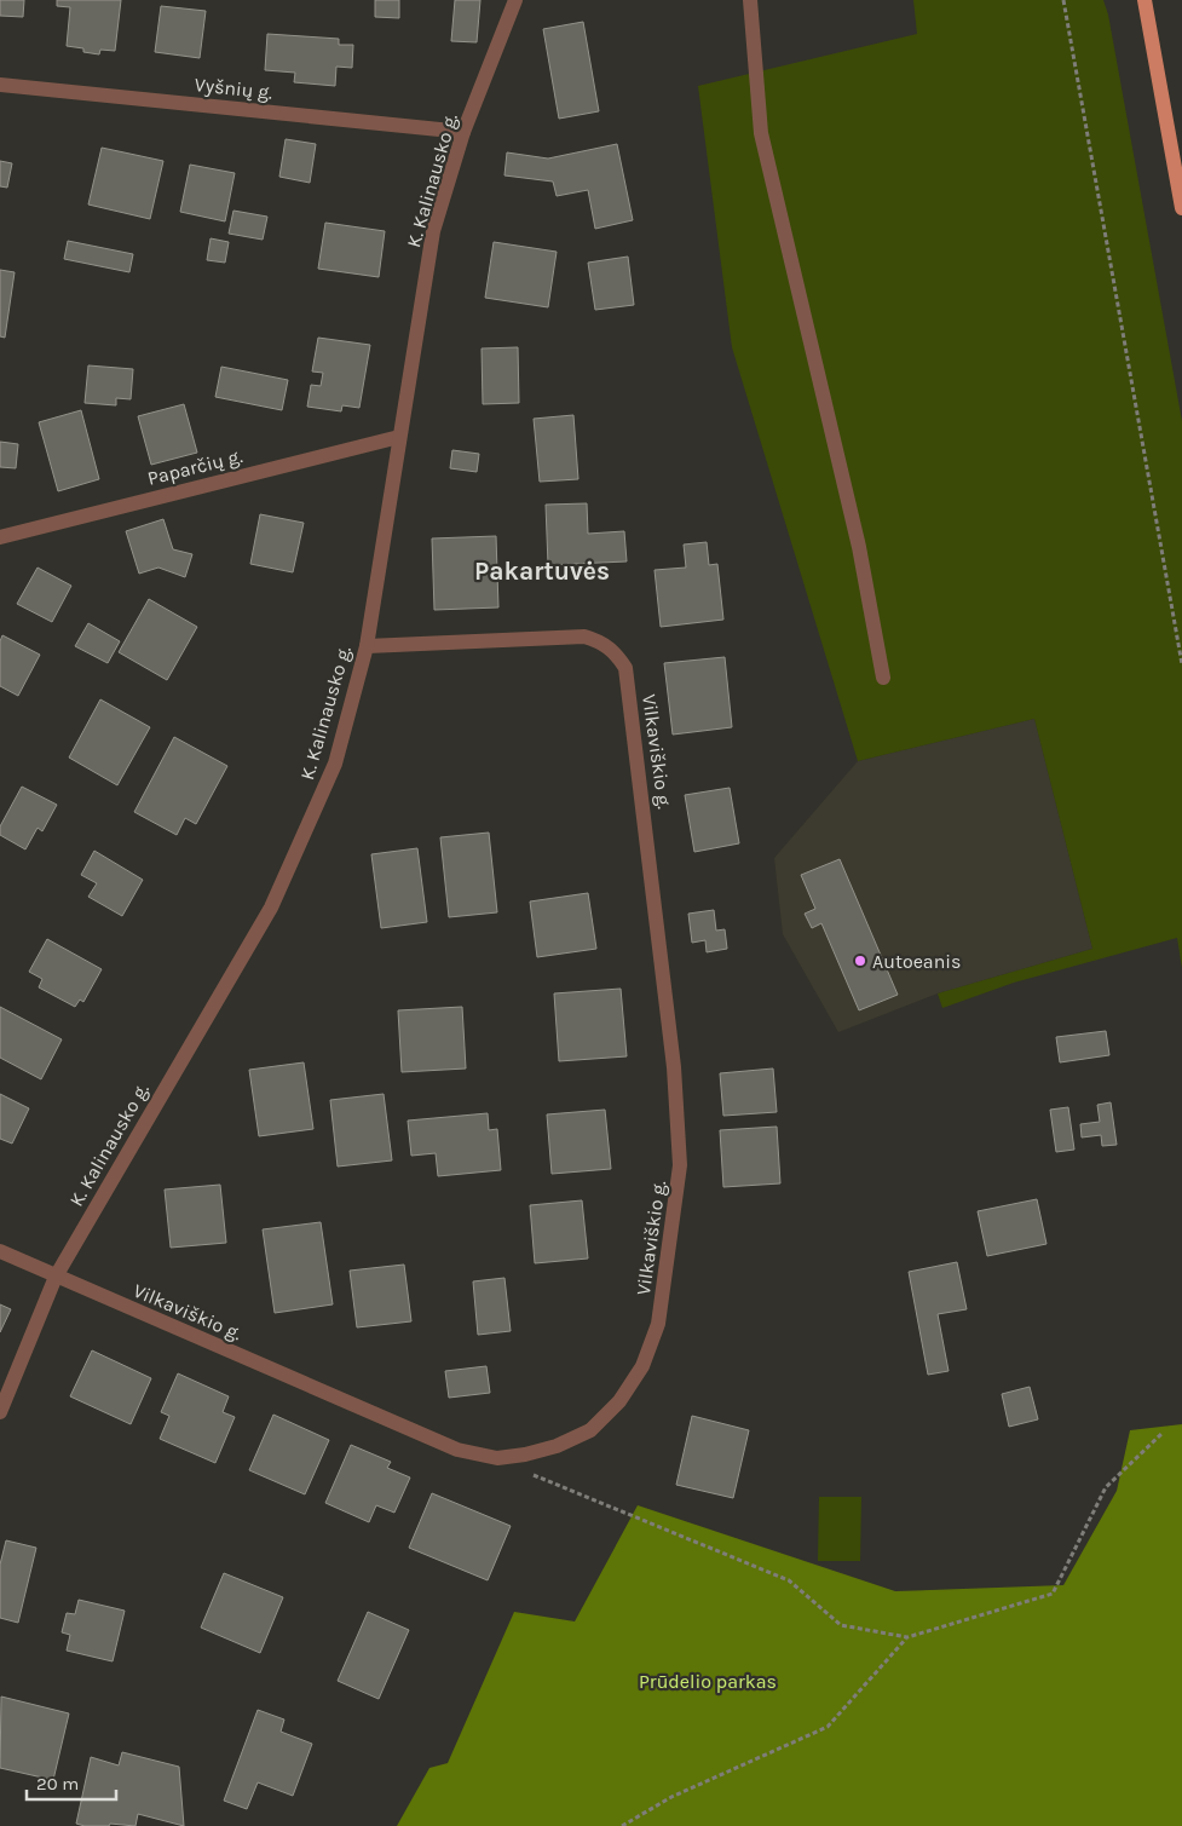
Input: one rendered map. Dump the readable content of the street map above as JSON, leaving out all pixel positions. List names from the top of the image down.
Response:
{
  "streets": {
    "street": [
      "Vyšnių g.",
      "K. Kalinausko g.",
      "Paparčių g.",
      "Vilkaviškio g."
    ]
  },
  "crossings": [
    ["Vyšnių g.", "K. Kalinausko g."],
    ["K. Kalinausko g.", "Paparčių g."],
    ["K. Kalinausko g.", "Vilkaviškio g."]
  ],
  "districts": ["Pakartuvės"],
  "parks": ["Prūdelio parkas"],
  "places": ["Autoeanis"],
  "scale_bar": "20 m"
}
